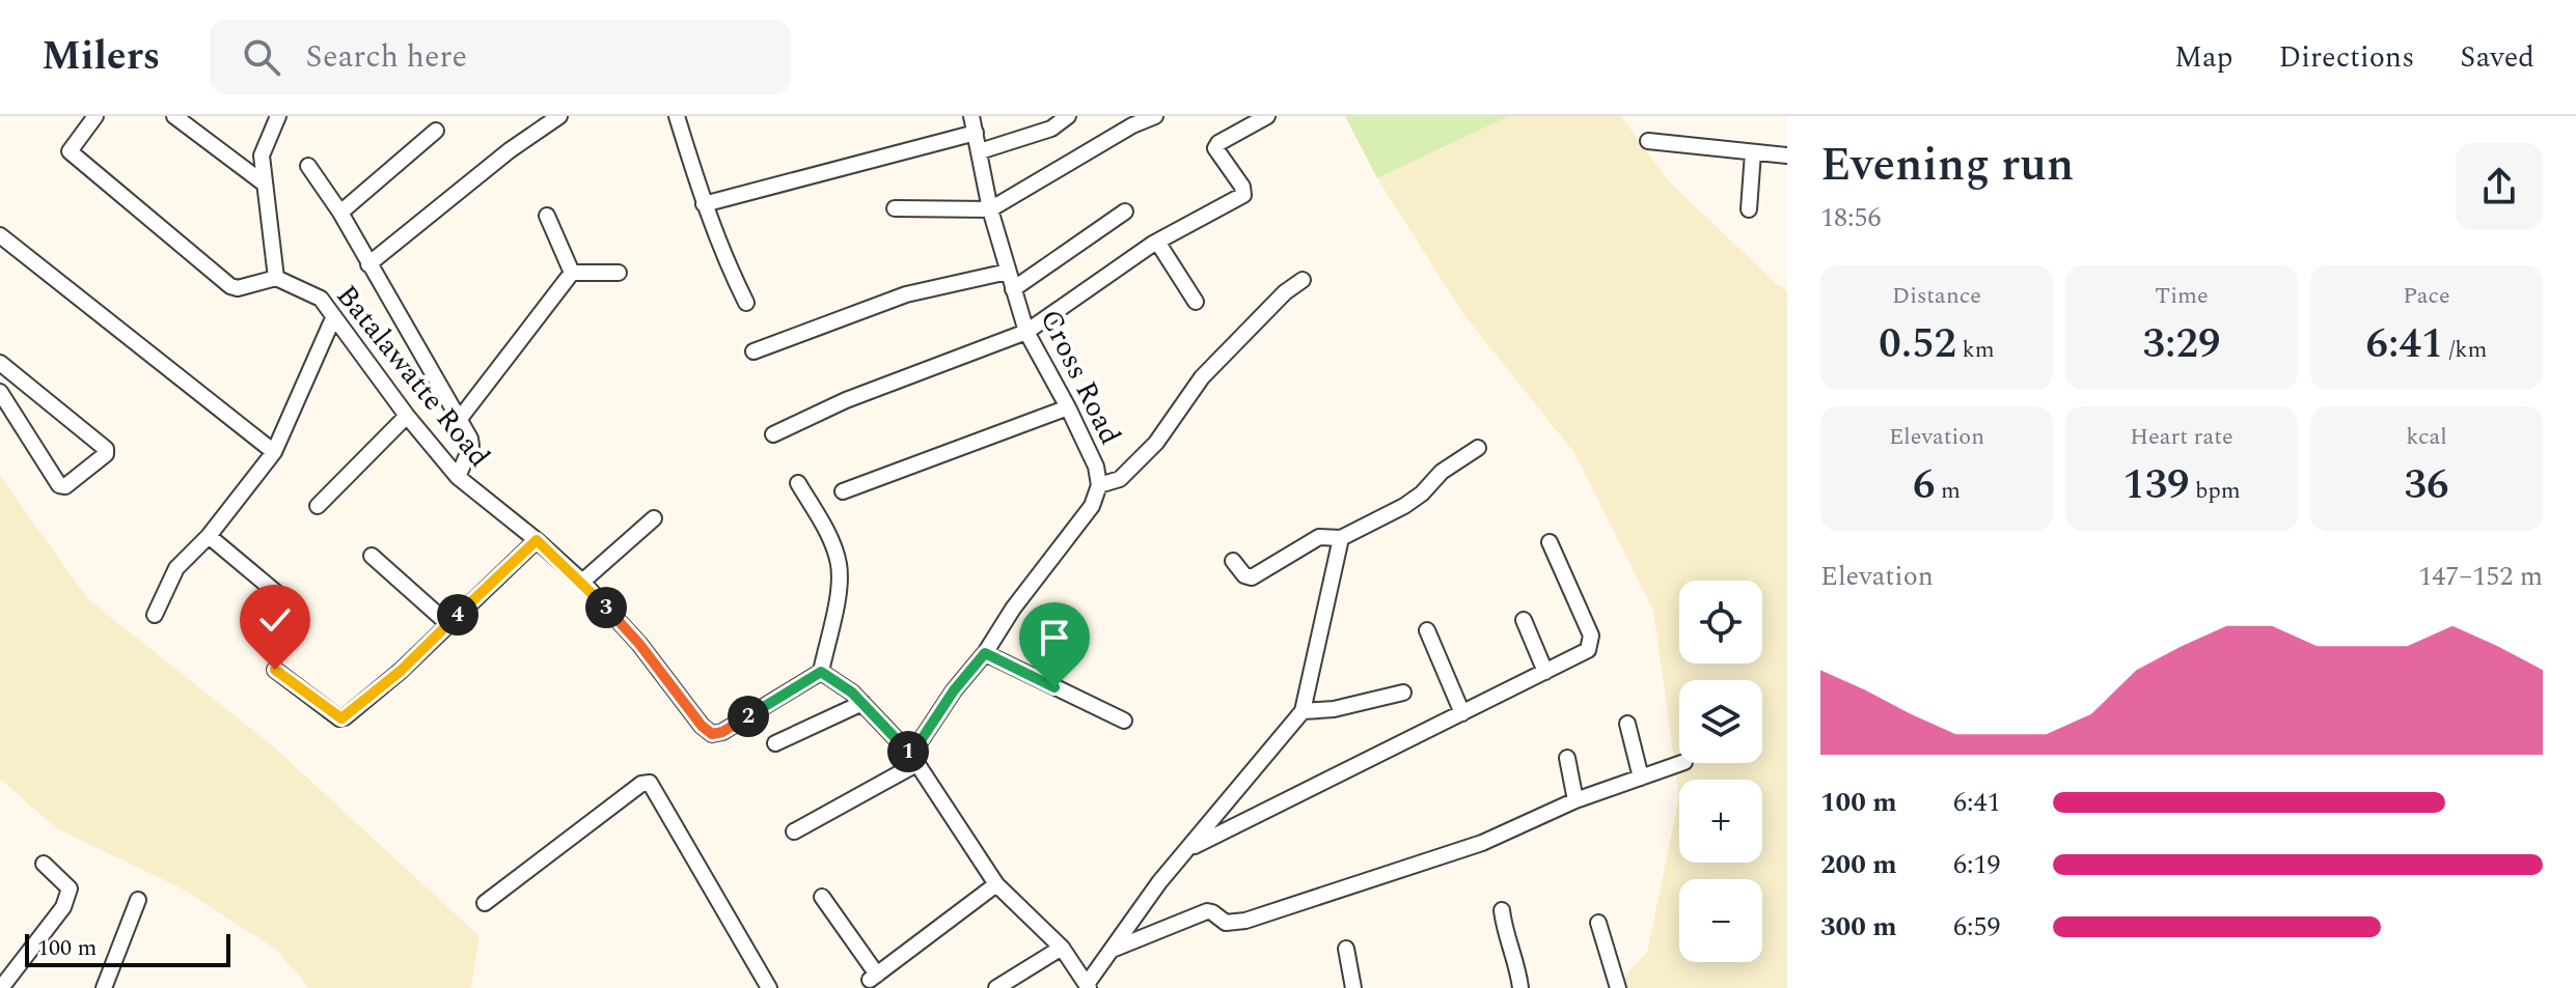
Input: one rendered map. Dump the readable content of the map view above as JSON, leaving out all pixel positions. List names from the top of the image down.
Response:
{
  "streets": {
    "street": ["Batalawatte Road", "Cross Road"]
  },
  "scale_bar": "100 m",
  "page": {
    "header": "Milers",
    "search": "Search here",
    "nav": ["Map", "Directions", "Saved"],
    "heading": ["Evening run", "18:56"],
    "stats": [
      ["Distance", "0.52 km"],
      ["Time", "3:29"],
      ["Pace", "6:41 /km"],
      ["Elevation", "6 m"],
      ["Heart rate", "139 bpm"],
      ["kcal", "36"]
    ],
    "chart": ["Elevation", "147–152 m"],
    "map_buttons": ["+", "−"],
    "pins": [
      "3",
      "4",
      "2",
      "1"
    ],
    "list": [
      {
        "name": "100 m",
        "note": "6:41"
      },
      {
        "name": "200 m",
        "note": "6:19"
      },
      {
        "name": "300 m",
        "note": "6:59"
      }
    ],
    "scale": "100 m"
  }
}
